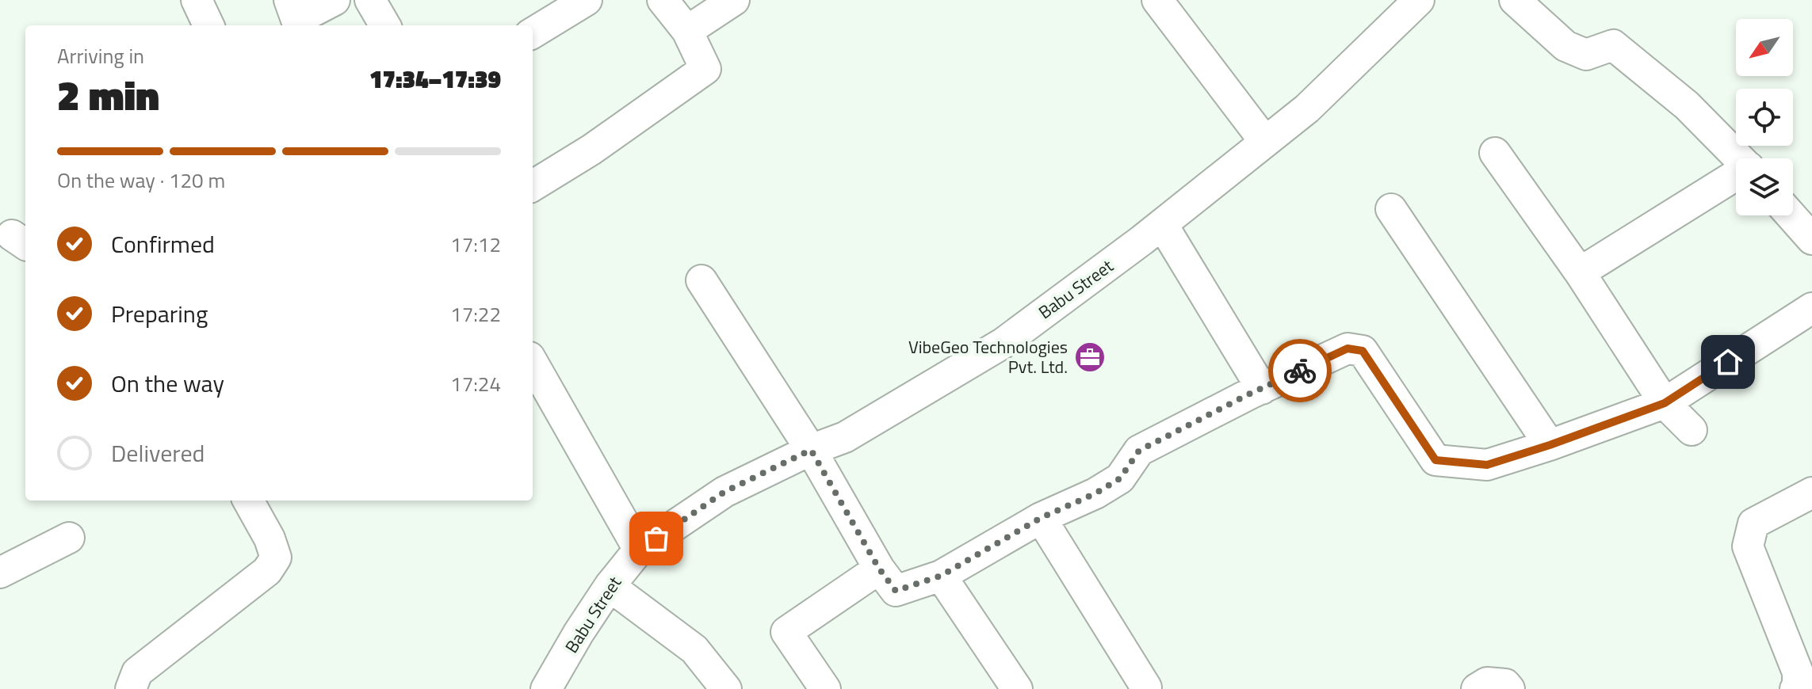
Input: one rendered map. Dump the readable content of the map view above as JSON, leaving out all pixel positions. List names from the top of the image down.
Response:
{
  "streets": {
    "street": ["Babu Street"]
  },
  "places": {
    "office": ["VibeGeo Technologies Pvt. Ltd."]
  },
  "north": "bottom left",
  "page": {
    "heading": ["2 min", "Arriving in", "17:34–17:39"],
    "bar": "On the way · 120 m",
    "list": [
      ["Confirmed", "17:12"],
      ["Preparing", "17:22"],
      ["On the way", "17:24"],
      "Delivered"
    ]
  }
}
